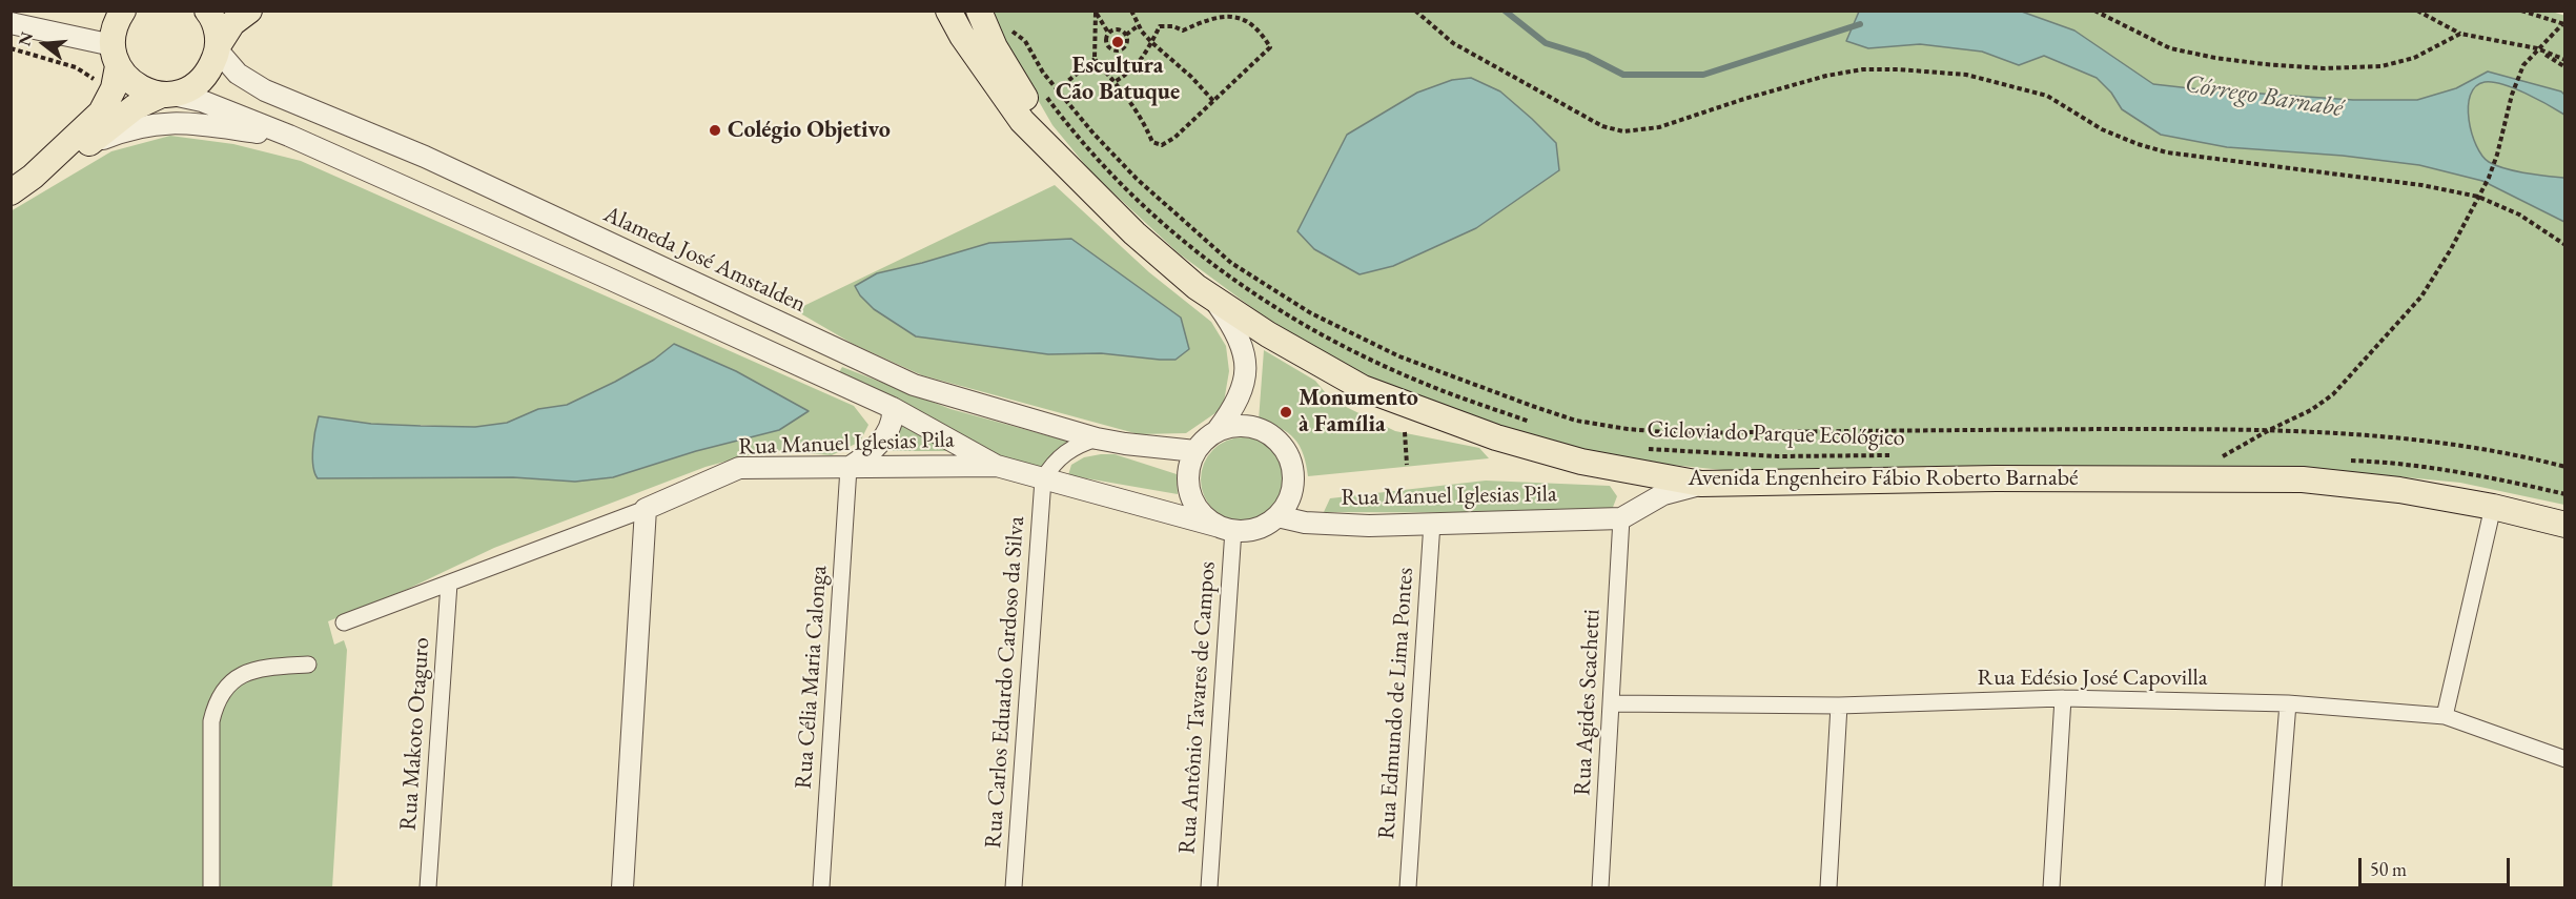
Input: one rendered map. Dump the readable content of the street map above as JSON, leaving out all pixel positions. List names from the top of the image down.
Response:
{
  "streets": {
    "main road": ["Avenida Engenheiro Fábio Roberto Barnabé"],
    "street": [
      "Alameda José Amstalden",
      "Rua Manuel Iglesias Pila",
      "Rua Célia Maria Calonga",
      "Rua Edésio José Capovilla",
      "Rua Carlos Eduardo Cardoso da Silva",
      "Rua Agides Scachetti",
      "Rua Edmundo de Lima Pontes",
      "Rua Antônio Tavares de Campos",
      "Rua Makoto Otaguro"
    ],
    "path": ["Ciclovia do Parque Ecológico"]
  },
  "crossings": [
    ["Alameda José Amstalden", "Rua Manuel Iglesias Pila"],
    ["Alameda José Amstalden", "Rua Antônio Tavares de Campos"],
    ["Rua Manuel Iglesias Pila", "Rua Célia Maria Calonga"],
    ["Rua Manuel Iglesias Pila", "Rua Carlos Eduardo Cardoso da Silva"],
    ["Rua Manuel Iglesias Pila", "Rua Agides Scachetti"],
    ["Rua Manuel Iglesias Pila", "Rua Edmundo de Lima Pontes"],
    ["Rua Manuel Iglesias Pila", "Rua Antônio Tavares de Campos"],
    ["Rua Manuel Iglesias Pila", "Rua Makoto Otaguro"],
    ["Rua Edésio José Capovilla", "Rua Agides Scachetti"]
  ],
  "water": ["Córrego Barnabé"],
  "places": ["Escultura Cão Batuque", "Colégio Objetivo", "Monumento à Família"],
  "scale_bar": "50 m",
  "north": "left"
}
